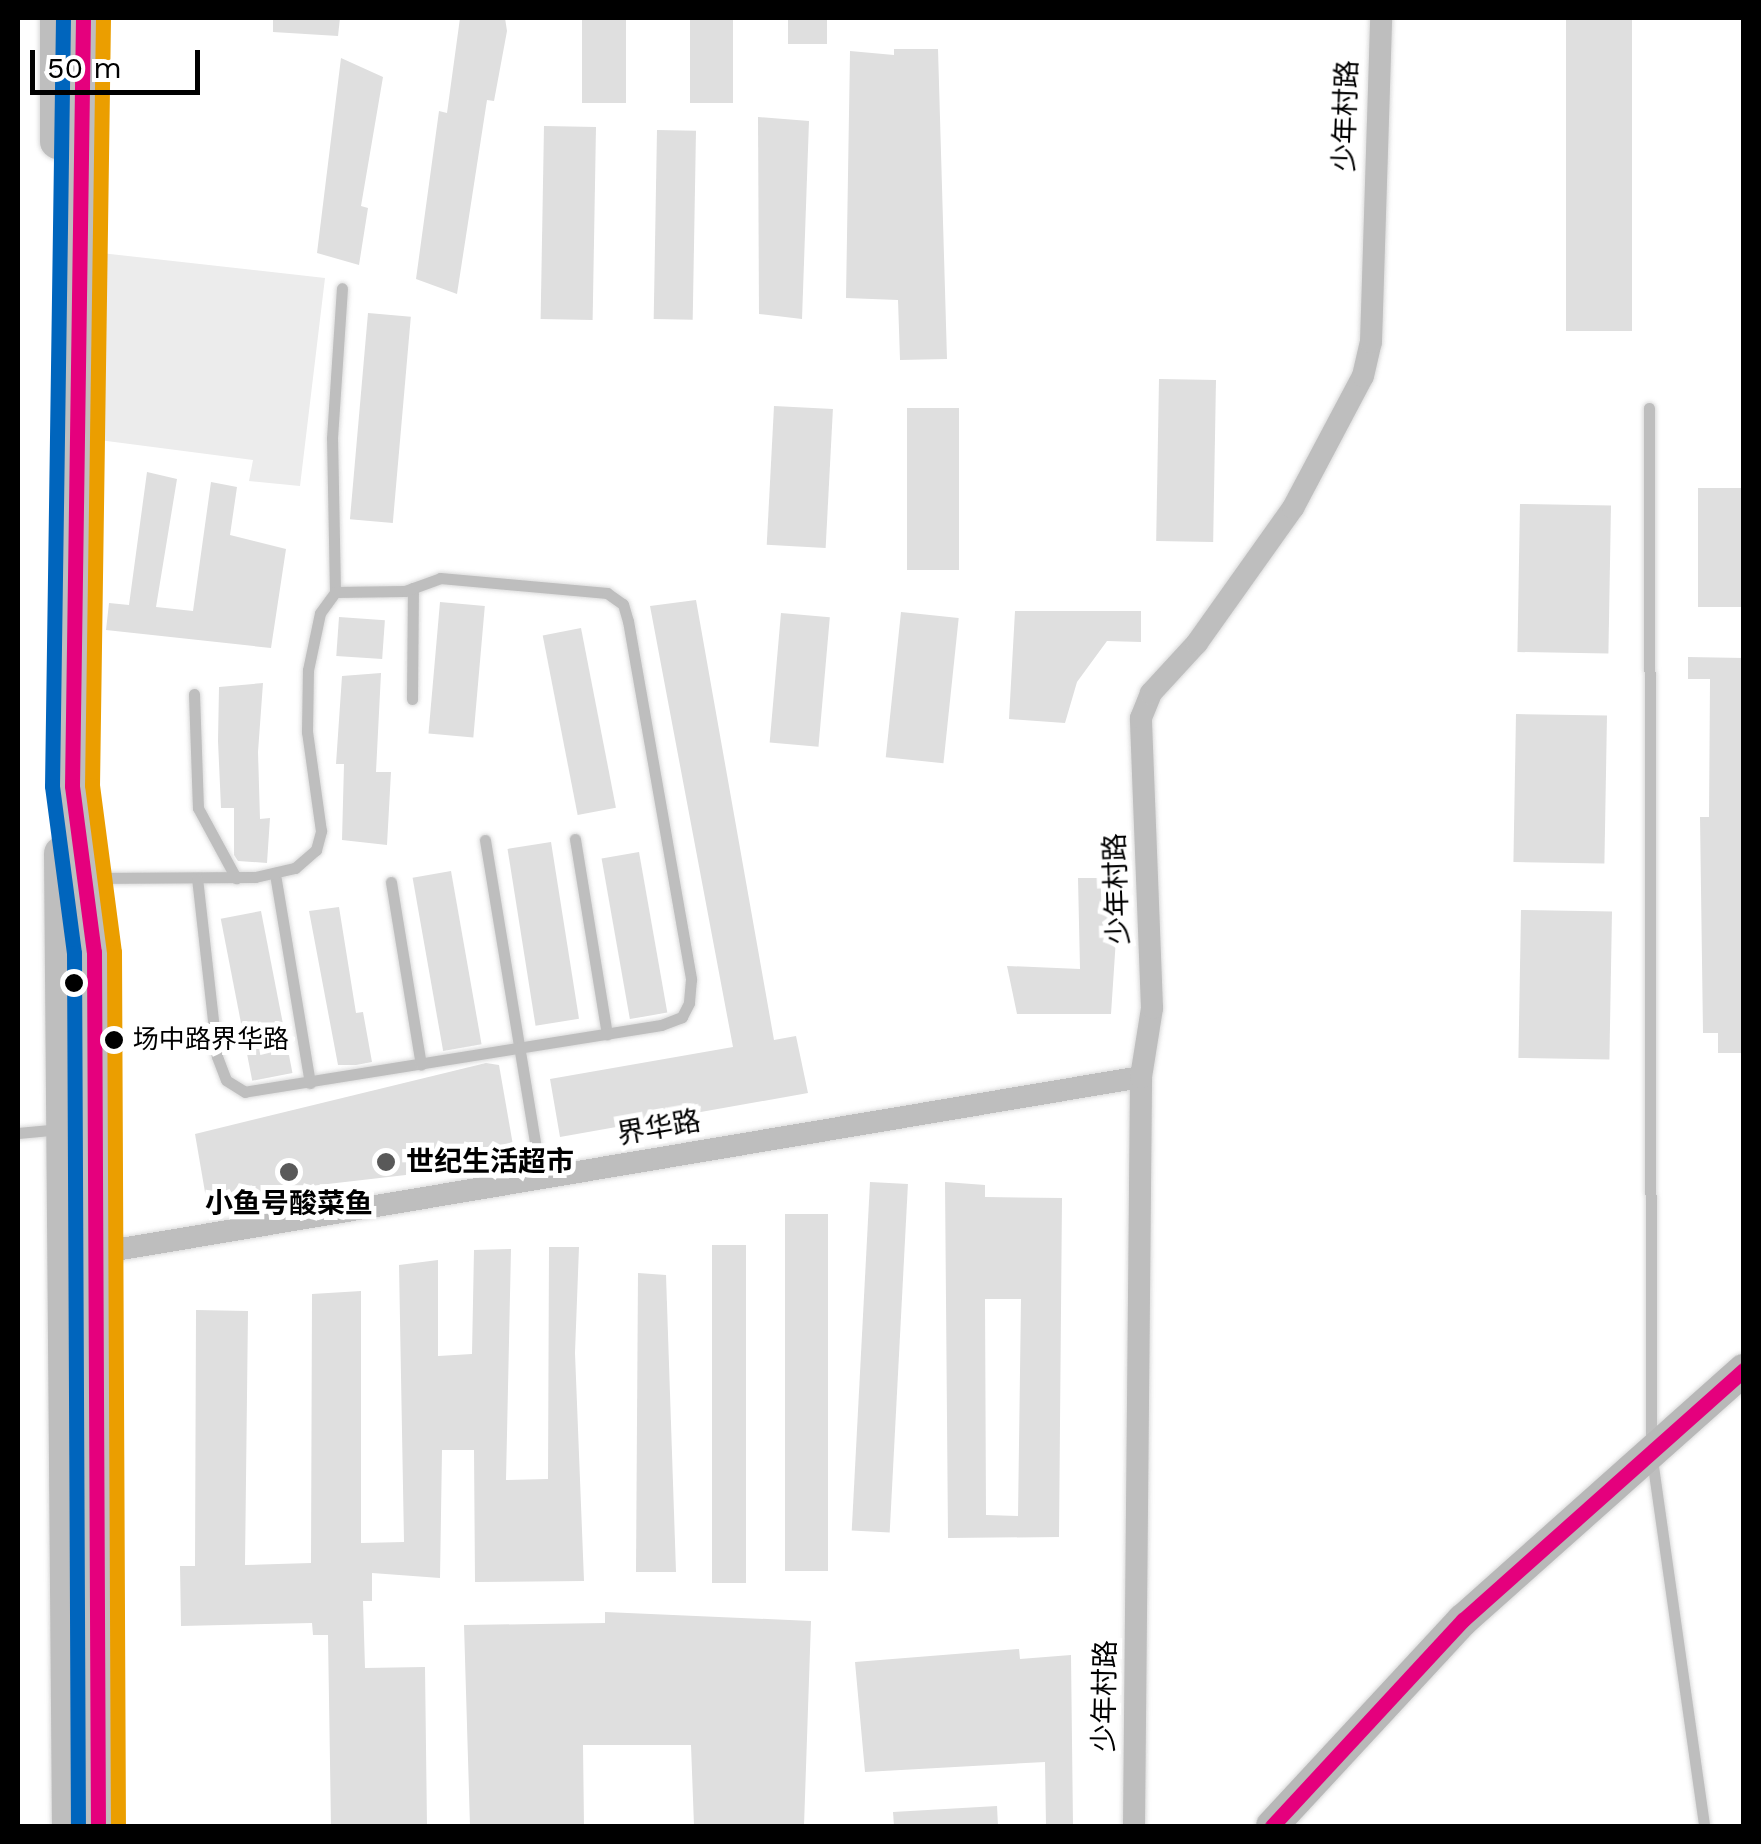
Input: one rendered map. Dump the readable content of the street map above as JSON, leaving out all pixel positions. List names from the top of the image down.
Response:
{
  "streets": {
    "street": ["少年村路", "界华路"]
  },
  "crossings": [
    ["少年村路", "界华路"]
  ],
  "places": ["场中路界华路", "世纪生活超市", "小鱼号酸菜鱼"],
  "scale_bar": "50 m"
}
